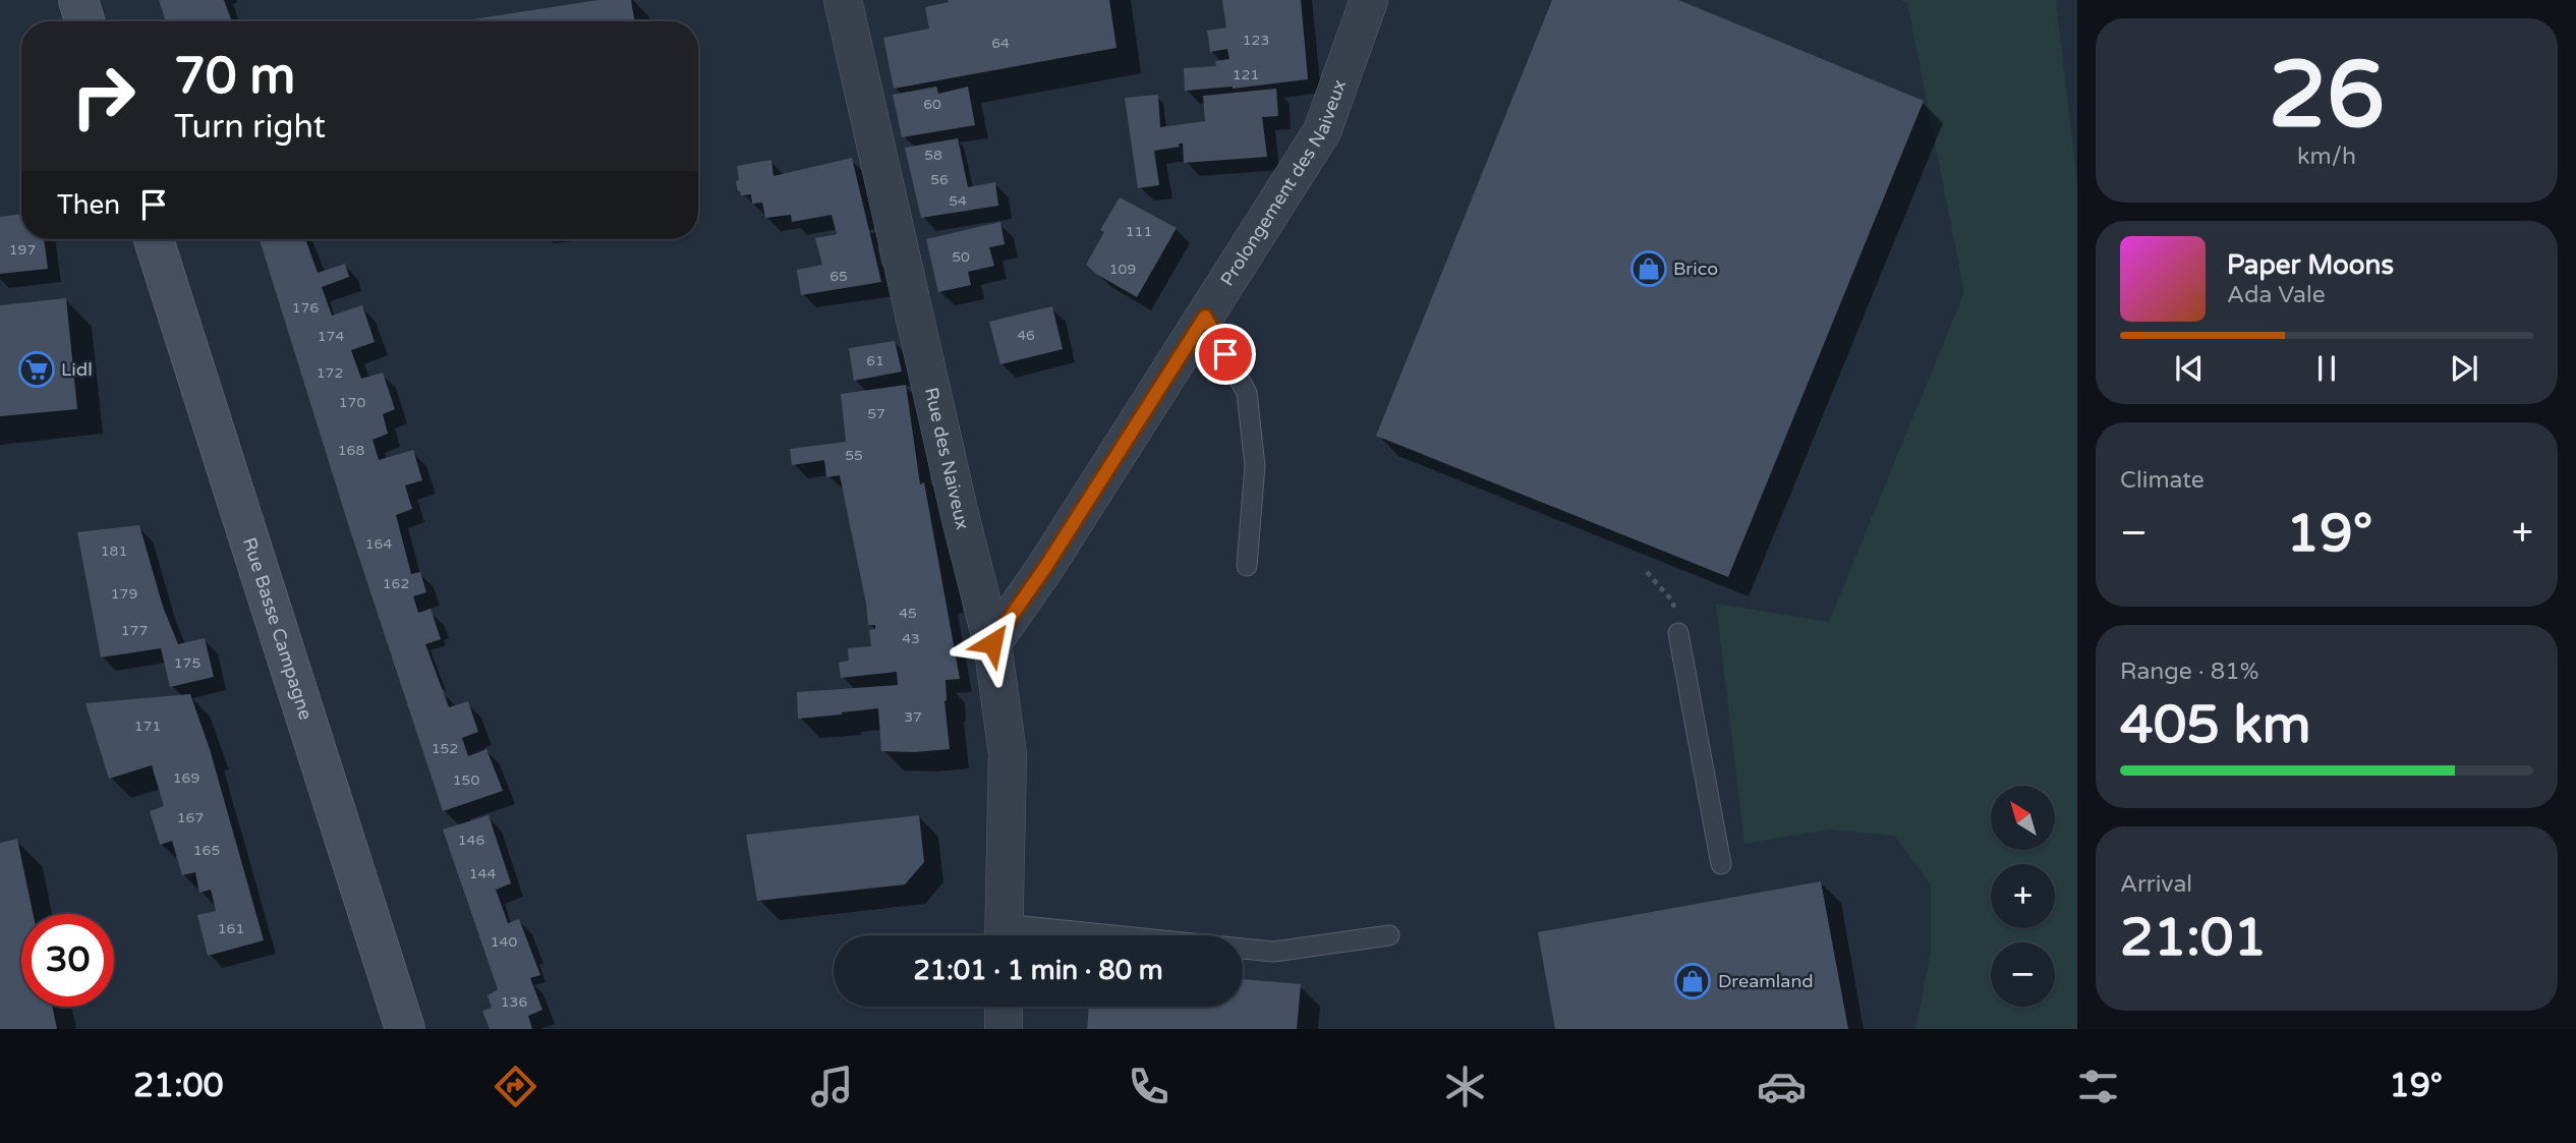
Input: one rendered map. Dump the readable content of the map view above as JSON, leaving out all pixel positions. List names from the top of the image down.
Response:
{
  "streets": {
    "main road": ["Rue Basse Campagne"],
    "street": ["Prolongement des Naiveux", "Rue des Naiveux"]
  },
  "crossings": [
    ["Prolongement des Naiveux", "Rue des Naiveux"]
  ],
  "places": {
    "shop": ["Brico", "Dreamland"],
    "supermarket": ["Lidl"]
  },
  "house_numbers": [
    "123",
    "64",
    "121",
    "60",
    "58",
    "56",
    "54",
    "111",
    "197",
    "50",
    "109",
    "65",
    "176",
    "46",
    "174",
    "61",
    "172",
    "170",
    "57",
    "168",
    "55",
    "164",
    "181",
    "162",
    "179",
    "45",
    "177",
    "43",
    "175",
    "37",
    "171",
    "152",
    "169",
    "150",
    "167",
    "146",
    "165",
    "144",
    "161",
    "140",
    "136"
  ],
  "north": "top left",
  "page": {
    "tile": [
      ["26", "km/h"],
      "Climate",
      ["Range · 81%", "405 km"],
      ["Arrival", "21:01"]
    ],
    "turn": ["70 m", "Turn right"],
    "then": "Then",
    "song": ["Paper Moons", "Ada Vale"],
    "heat": ["−", "19°", "+"],
    "map_buttons": ["+", "−"],
    "limit": "30",
    "trip": "21:01 · 1 min · 80 m",
    "tabs": ["21:00", "19°"]
  }
}
